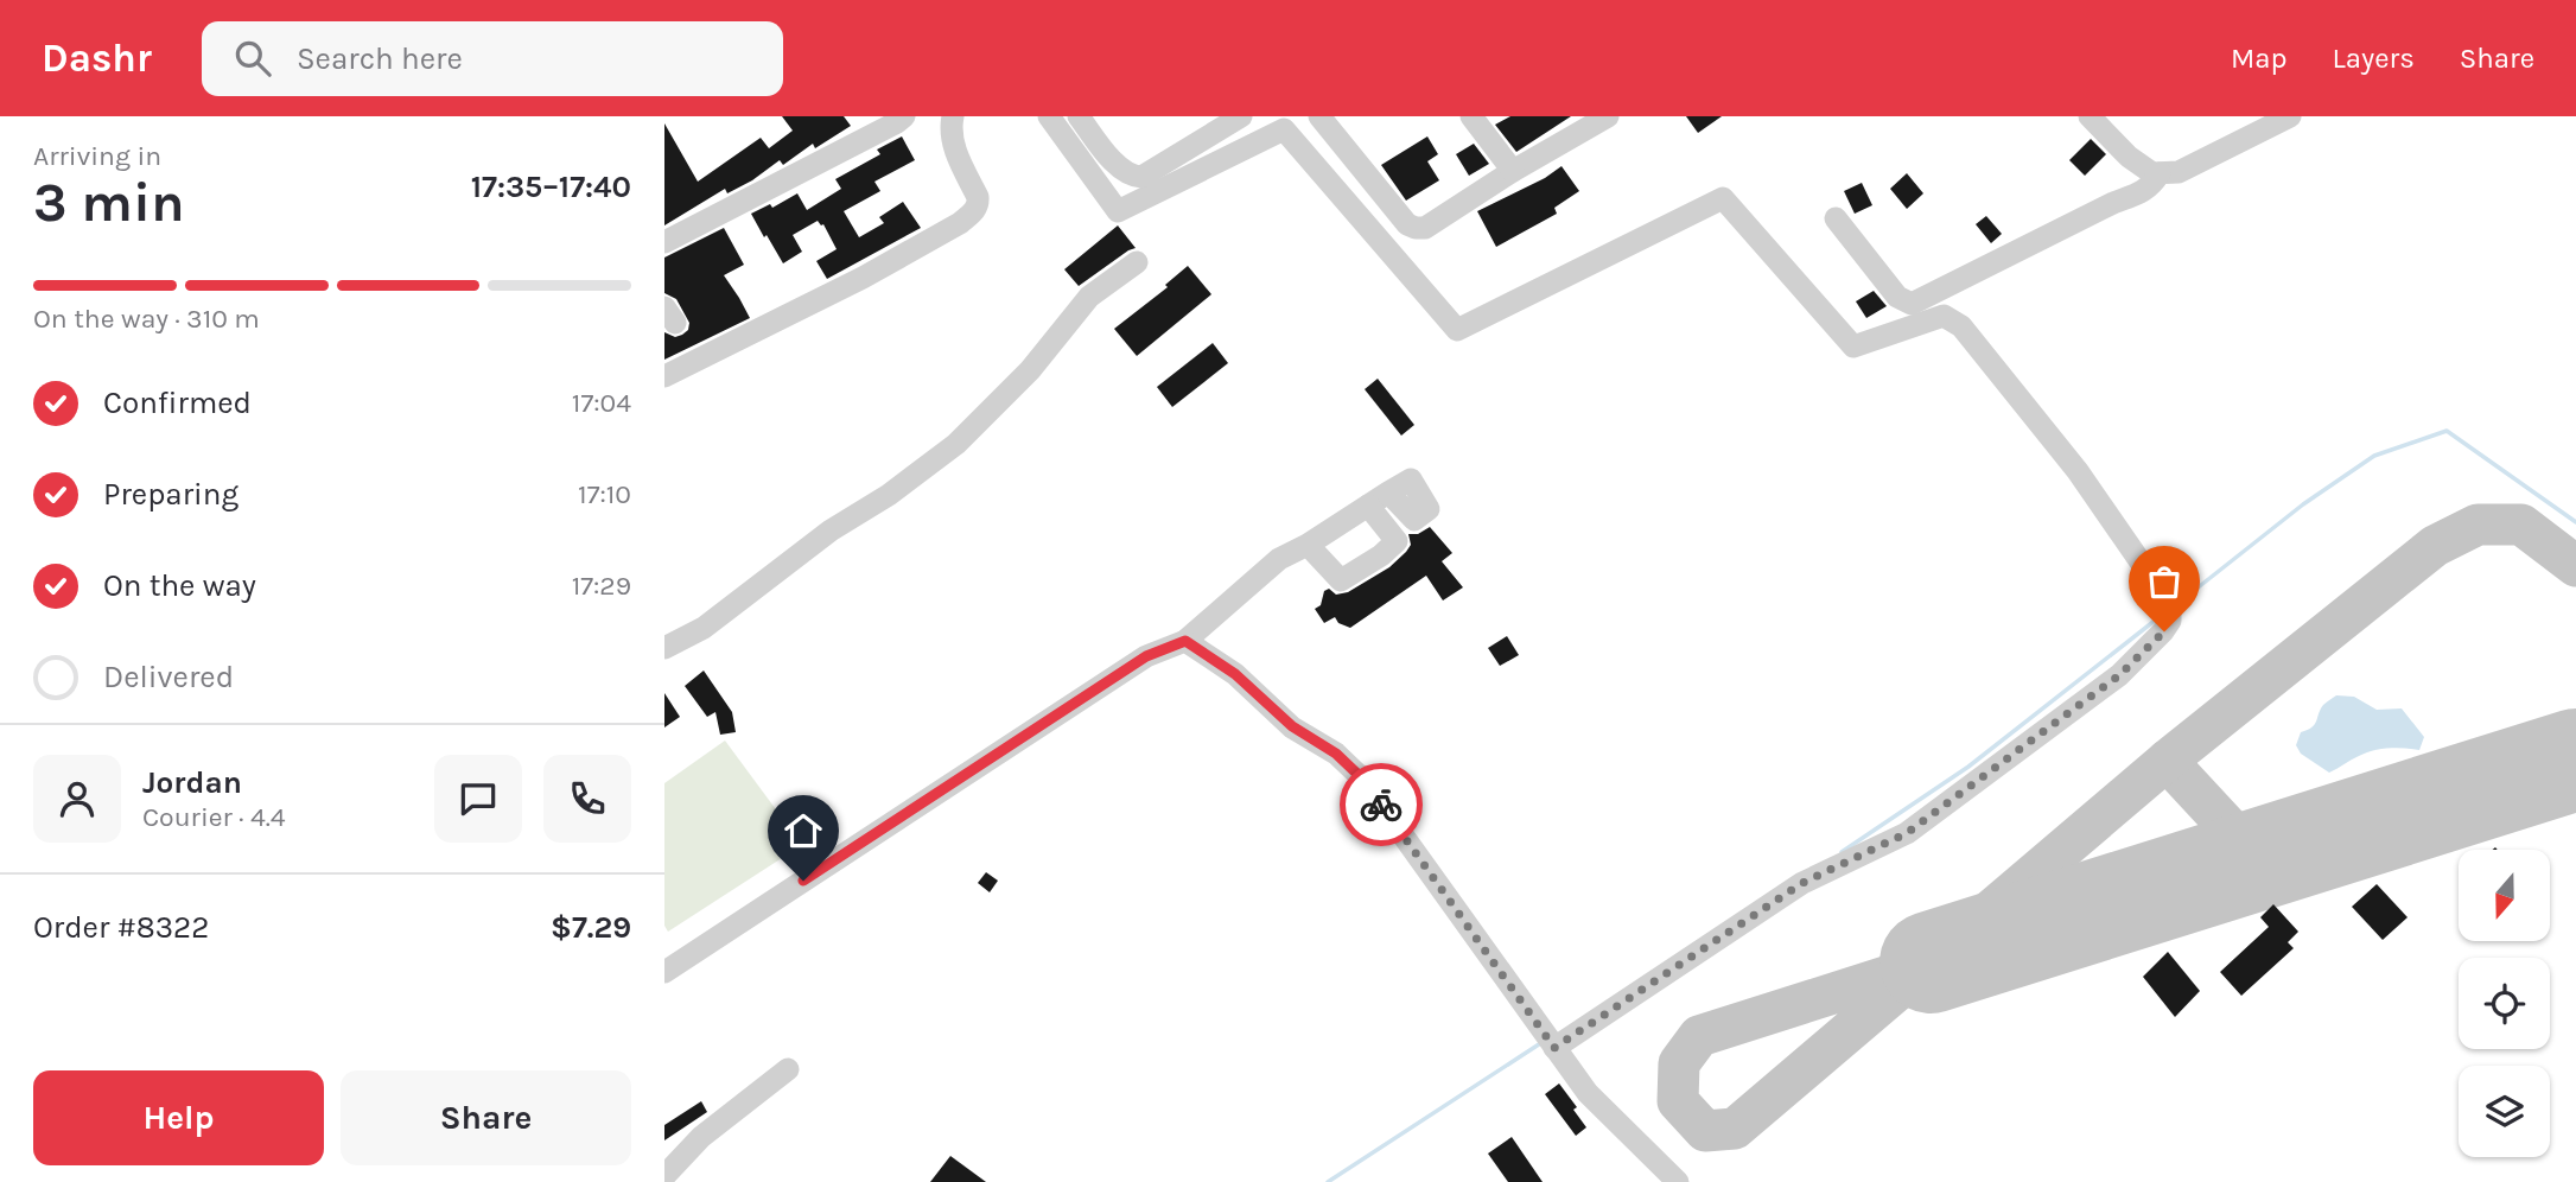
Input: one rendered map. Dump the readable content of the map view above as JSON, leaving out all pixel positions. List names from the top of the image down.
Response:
{
  "north": "bottom",
  "page": {
    "header": "Dashr",
    "search": "Search here",
    "nav": ["Map", "Layers", "Share"],
    "heading": ["3 min", "Arriving in", "17:35–17:40"],
    "panel": [
      "Jordan",
      "Courier · 4.4",
      "Order #8322",
      "$7.29"
    ],
    "bar": "On the way · 310 m",
    "list": [
      ["Confirmed", "17:04"],
      ["Preparing", "17:10"],
      ["On the way", "17:29"],
      "Delivered"
    ],
    "buttons": ["Help", "Share"]
  }
}
